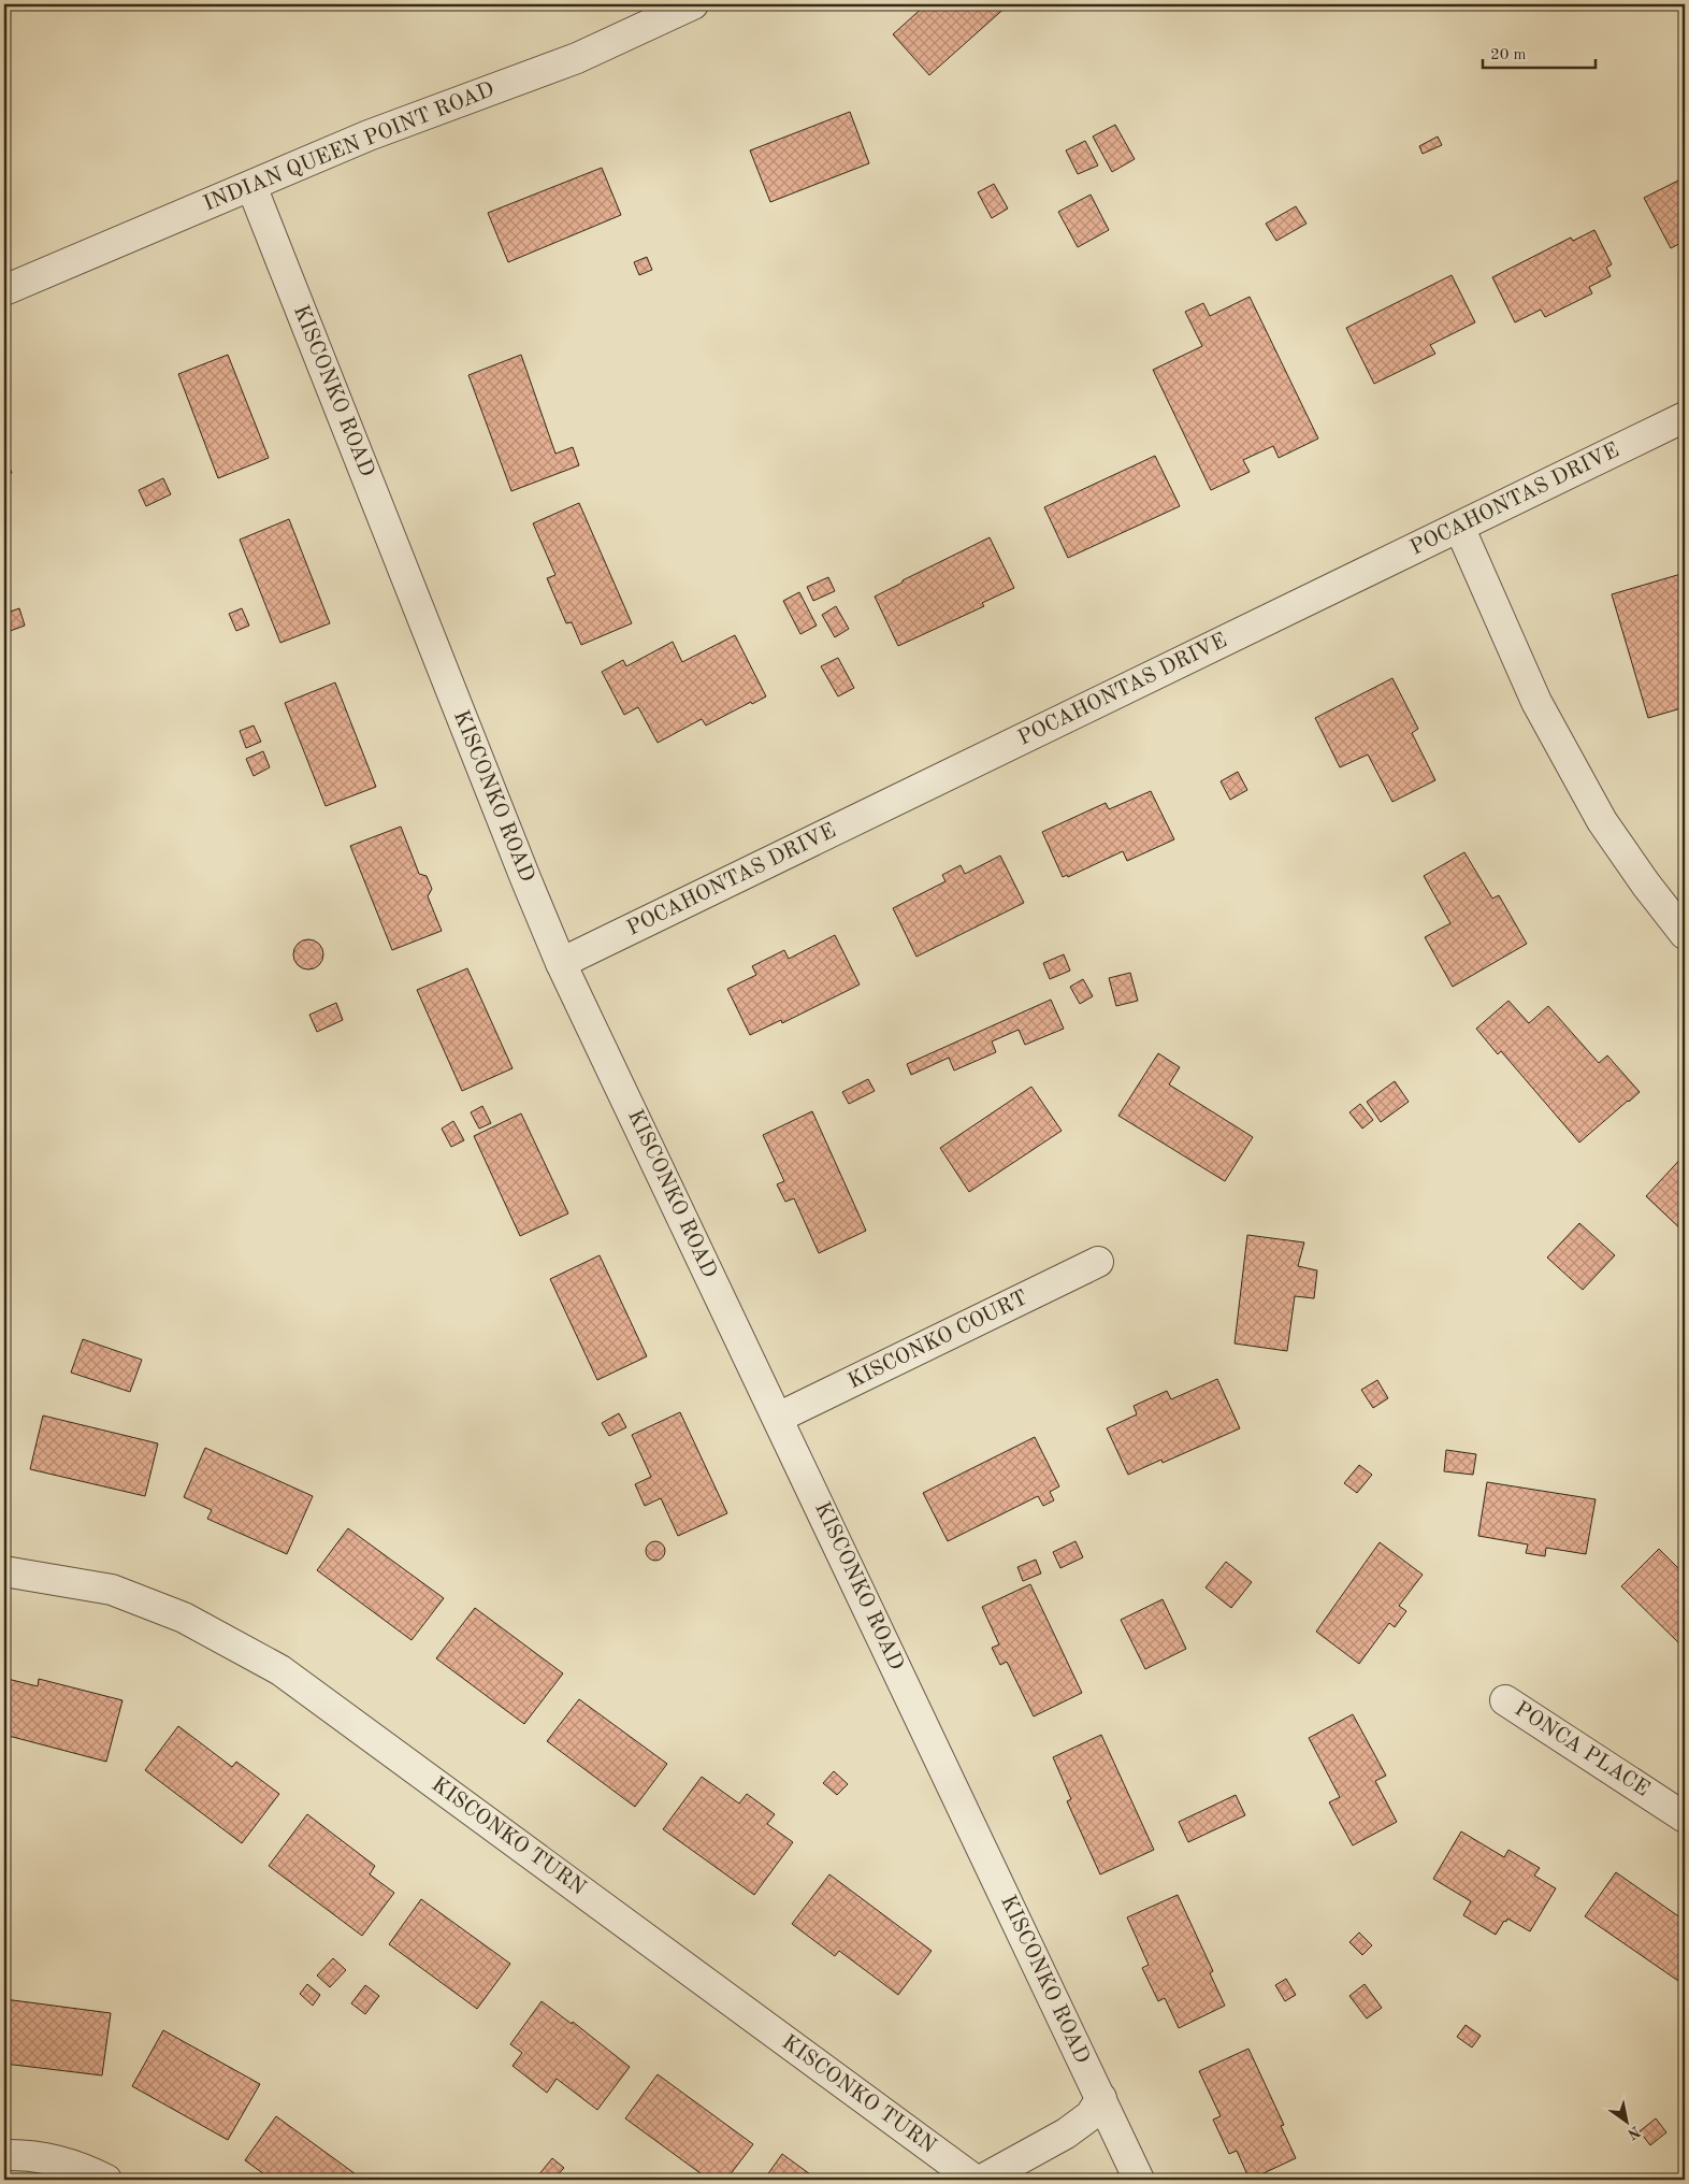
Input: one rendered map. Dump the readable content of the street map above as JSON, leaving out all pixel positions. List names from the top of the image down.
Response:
{
  "streets": {
    "street": [
      "INDIAN QUEEN POINT ROAD",
      "KISCONKO ROAD",
      "POCAHONTAS DRIVE",
      "KISCONKO COURT",
      "PONCA PLACE",
      "KISCONKO TURN"
    ]
  },
  "crossings": [
    ["INDIAN QUEEN POINT ROAD", "KISCONKO ROAD"],
    ["KISCONKO ROAD", "POCAHONTAS DRIVE"],
    ["KISCONKO ROAD", "KISCONKO COURT"]
  ],
  "scale_bar": "20 m",
  "north": "bottom right"
}
